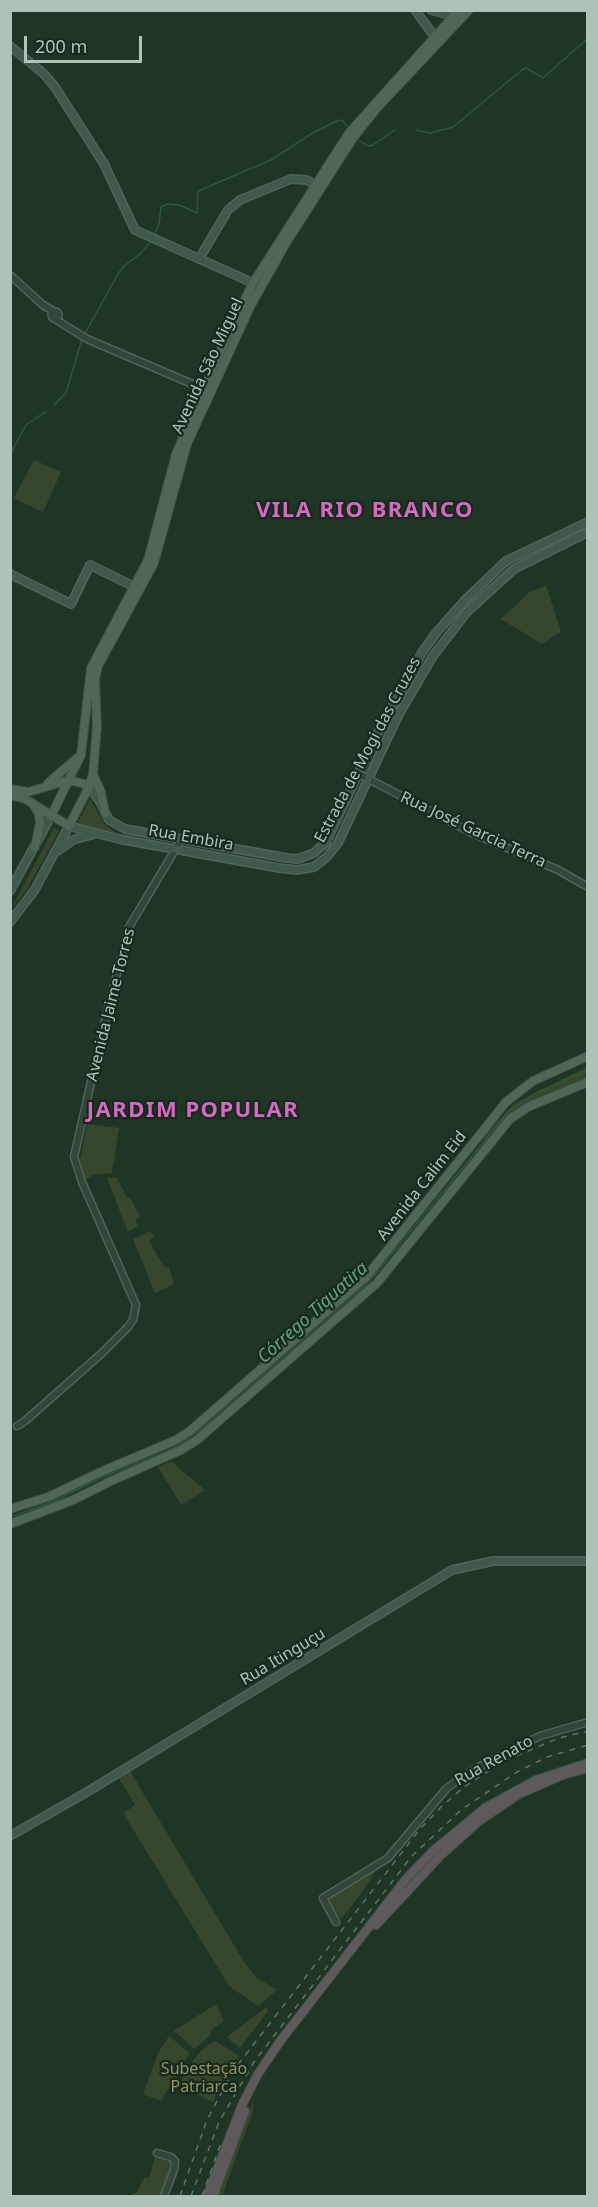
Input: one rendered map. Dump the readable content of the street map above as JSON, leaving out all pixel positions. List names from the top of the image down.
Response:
{
  "streets": {
    "main road": [
      "Avenida São Miguel",
      "Estrada de Mogi das Cruzes",
      "Rua Embira",
      "Avenida Calim Eid",
      "Rua Itinguçu"
    ],
    "street": ["Rua José Garcia Terra", "Avenida Jaime Torres", "Rua Renato"]
  },
  "crossings": [
    ["Avenida São Miguel", "Rua Embira"],
    ["Estrada de Mogi das Cruzes", "Rua José Garcia Terra"],
    ["Estrada de Mogi das Cruzes", "Rua Embira"],
    ["Rua Embira", "Avenida Jaime Torres"]
  ],
  "districts": ["VILA RIO BRANCO", "JARDIM POPULAR"],
  "water": ["Córrego Tiquatira"],
  "parks": ["Subestação Patriarca"],
  "scale_bar": "200 m"
}
